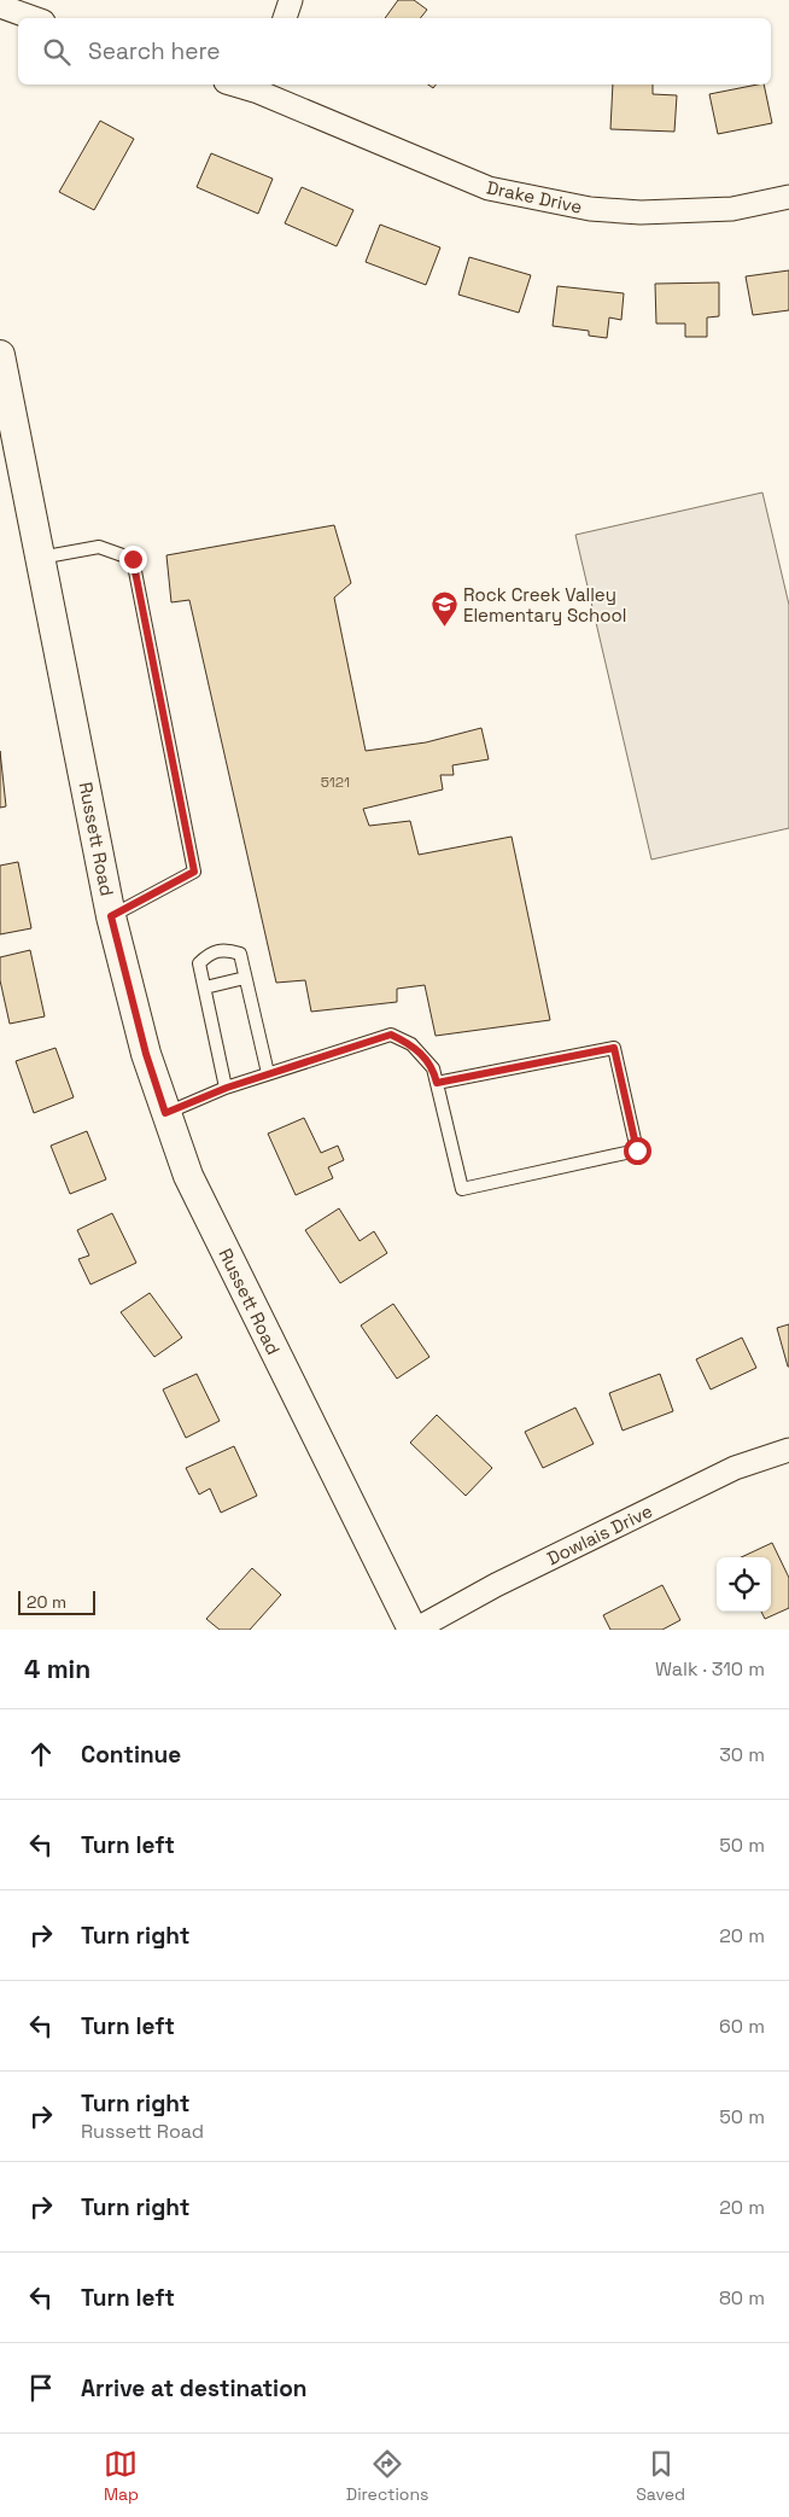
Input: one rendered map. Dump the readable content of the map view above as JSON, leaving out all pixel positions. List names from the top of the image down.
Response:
{
  "streets": {
    "street": ["Drake Drive", "Russett Road", "Dowlais Drive"]
  },
  "crossings": [
    ["Russett Road", "Dowlais Drive"]
  ],
  "places": {
    "school or university": ["Rock Creek Valley Elementary School"]
  },
  "house_numbers": ["5121"],
  "scale_bar": "20 m",
  "page": {
    "search": "Search here",
    "scale": "20 m",
    "heading": ["4 min", "Walk · 310 m"],
    "list": [
      ["Continue", "30 m"],
      ["Turn left", "50 m"],
      ["Turn right", "20 m"],
      ["Turn left", "60 m"],
      ["Turn right", "Russett Road", "50 m"],
      ["Turn right", "20 m"],
      ["Turn left", "80 m"],
      "Arrive at destination"
    ],
    "nav": ["Map", "Directions", "Saved"]
  }
}
